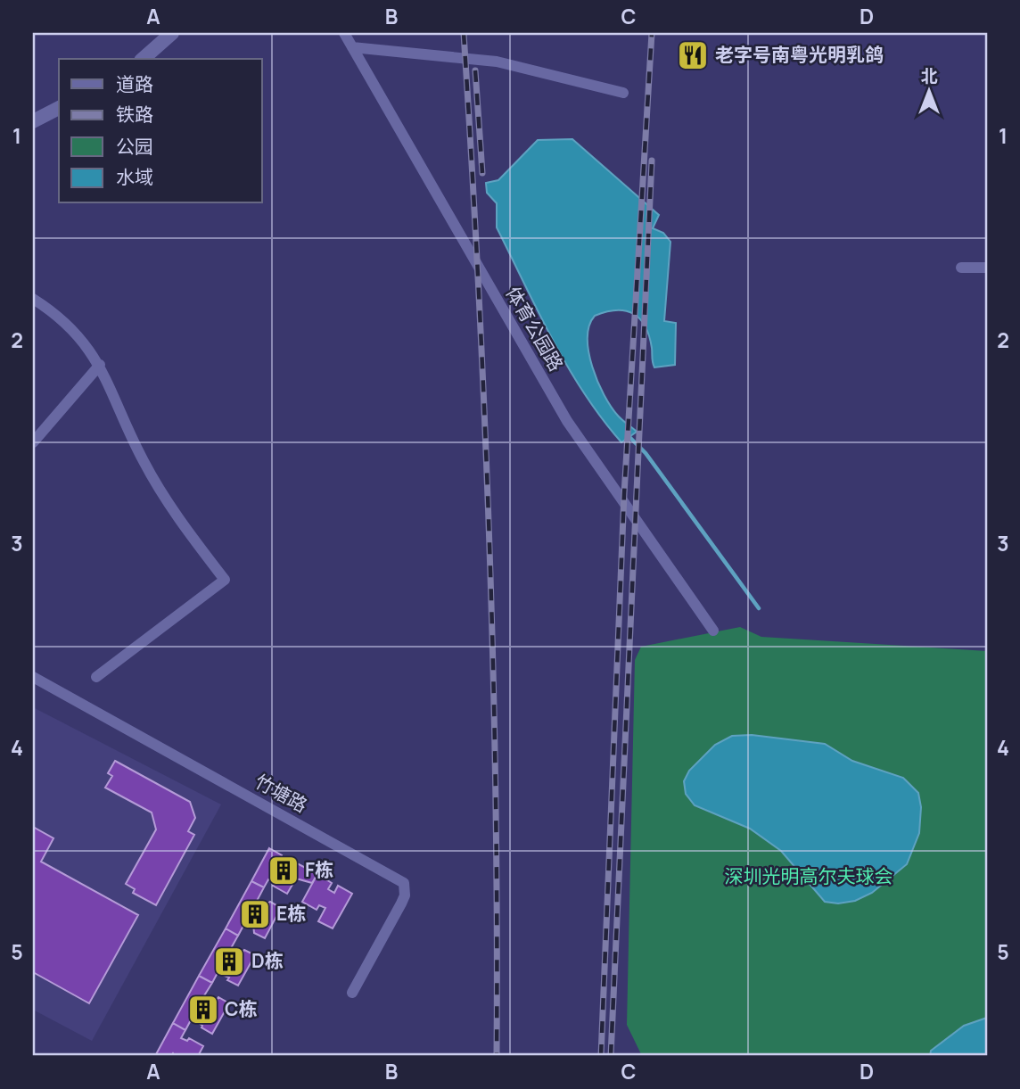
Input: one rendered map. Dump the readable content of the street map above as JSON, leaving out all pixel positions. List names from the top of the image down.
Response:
{
  "streets": {
    "street": ["体育公园路", "竹塘路"]
  },
  "parks": ["深圳光明高尔夫球会"],
  "places": {
    "restaurant": ["老字号南粤光明乳鸽"],
    "building": [
      "F栋",
      "E栋",
      "D栋",
      "C栋"
    ]
  },
  "legend": [
    "道路",
    "铁路",
    "公园",
    "水域"
  ],
  "north": "top",
  "grid": {
    "columns": [
      "A",
      "B",
      "C",
      "D"
    ],
    "rows": [
      "1",
      "2",
      "3",
      "4",
      "5"
    ]
  }
}
